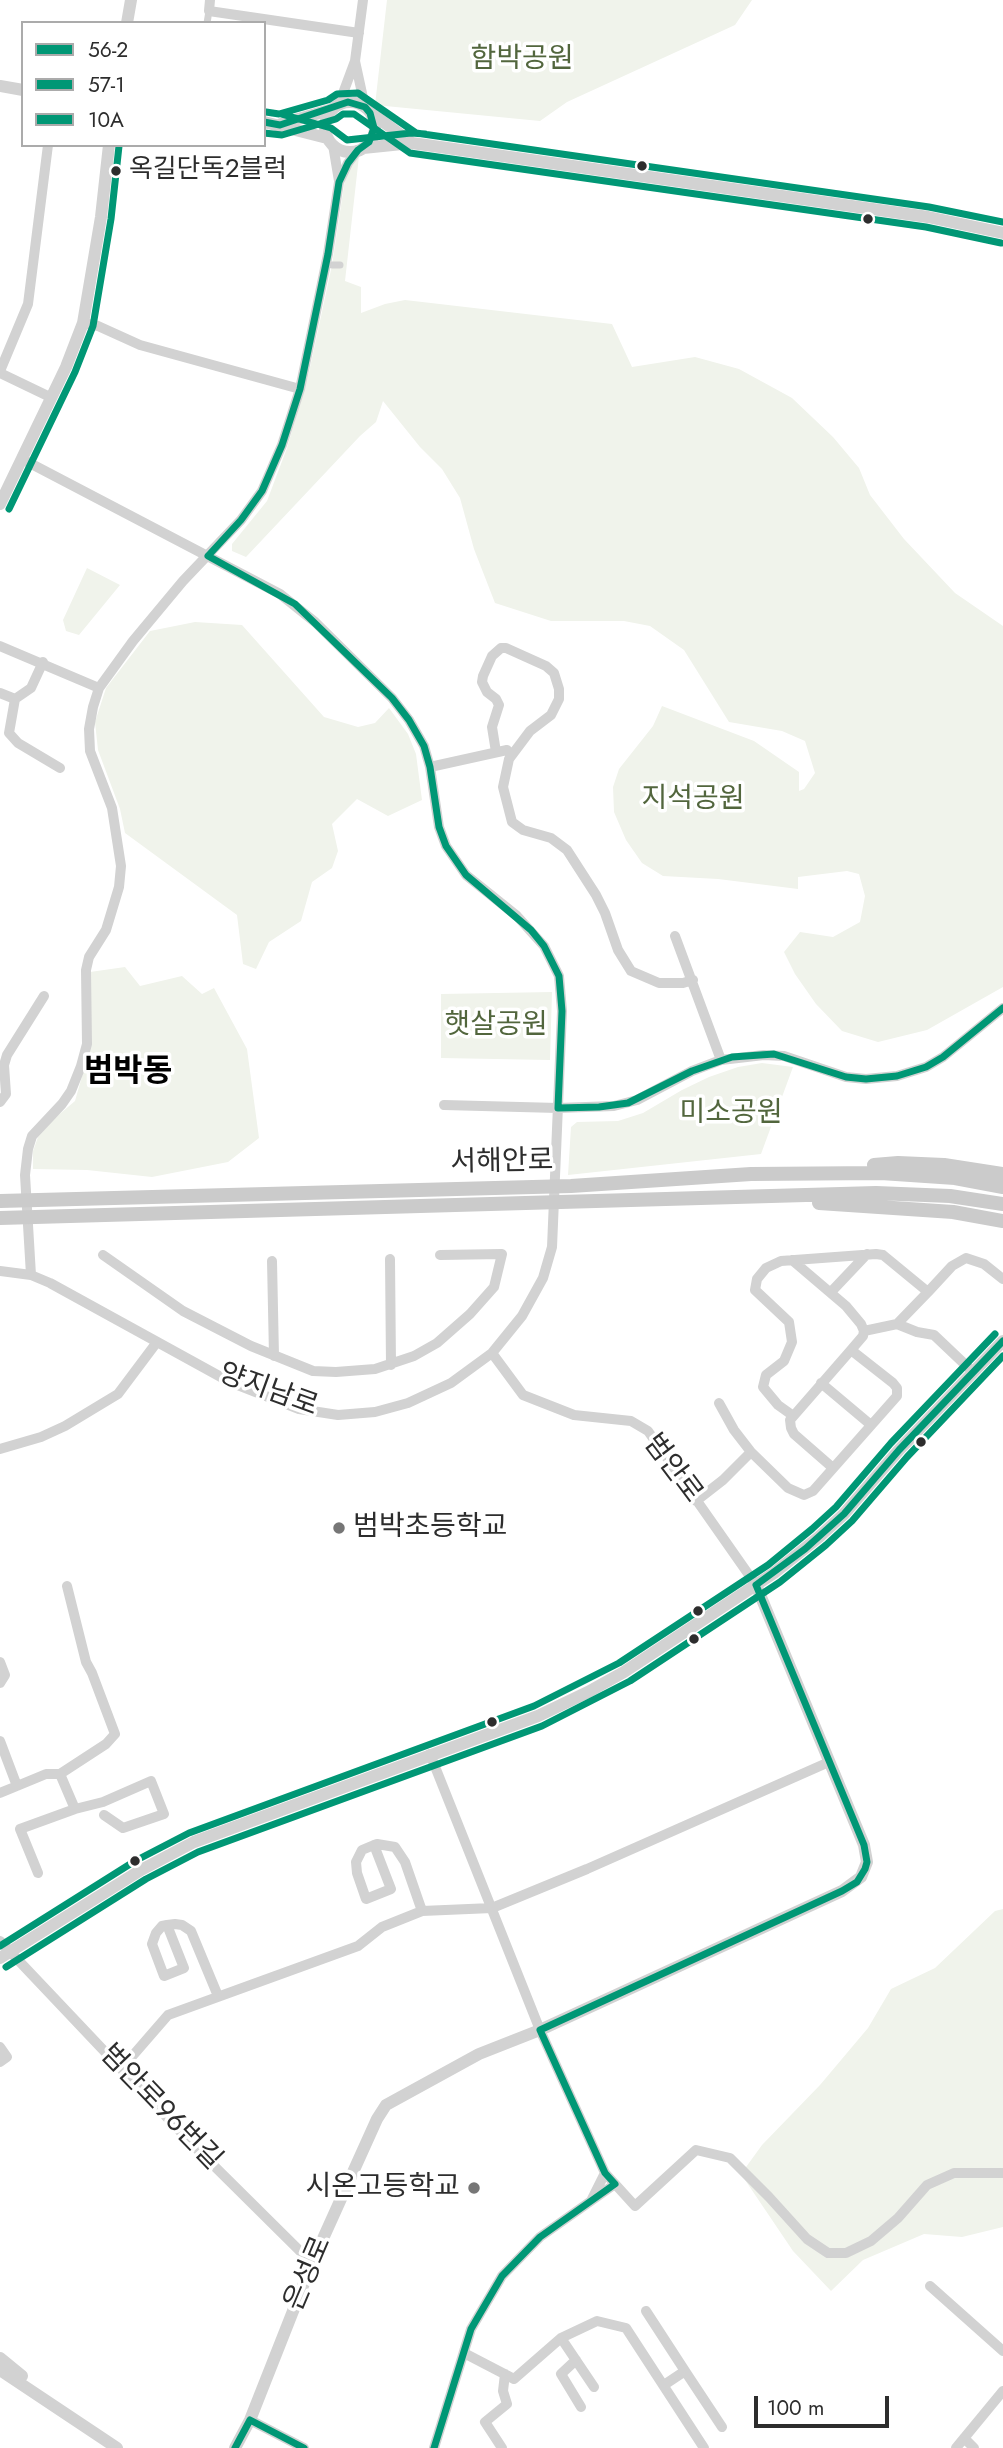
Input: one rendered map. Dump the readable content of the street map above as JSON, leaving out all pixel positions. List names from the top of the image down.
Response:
{
  "streets": {
    "main road": ["서해안로"],
    "street": [
      "양지남로",
      "범안로",
      "범안로96번길",
      "은성로"
    ]
  },
  "crossings": [
    ["양지남로", "범안로"],
    ["범안로", "은성로"],
    ["범안로96번길", "은성로"]
  ],
  "districts": ["범박동"],
  "parks": [
    "함박공원",
    "지석공원",
    "햇살공원",
    "미소공원"
  ],
  "places": ["옥길단독2블럭", "범박초등학교", "시온고등학교"],
  "lines": ["transit line 10A", "transit line 56-2", "transit line 57-1"],
  "legend": ["56-2", "57-1", "10A"],
  "scale_bar": "100 m"
}
